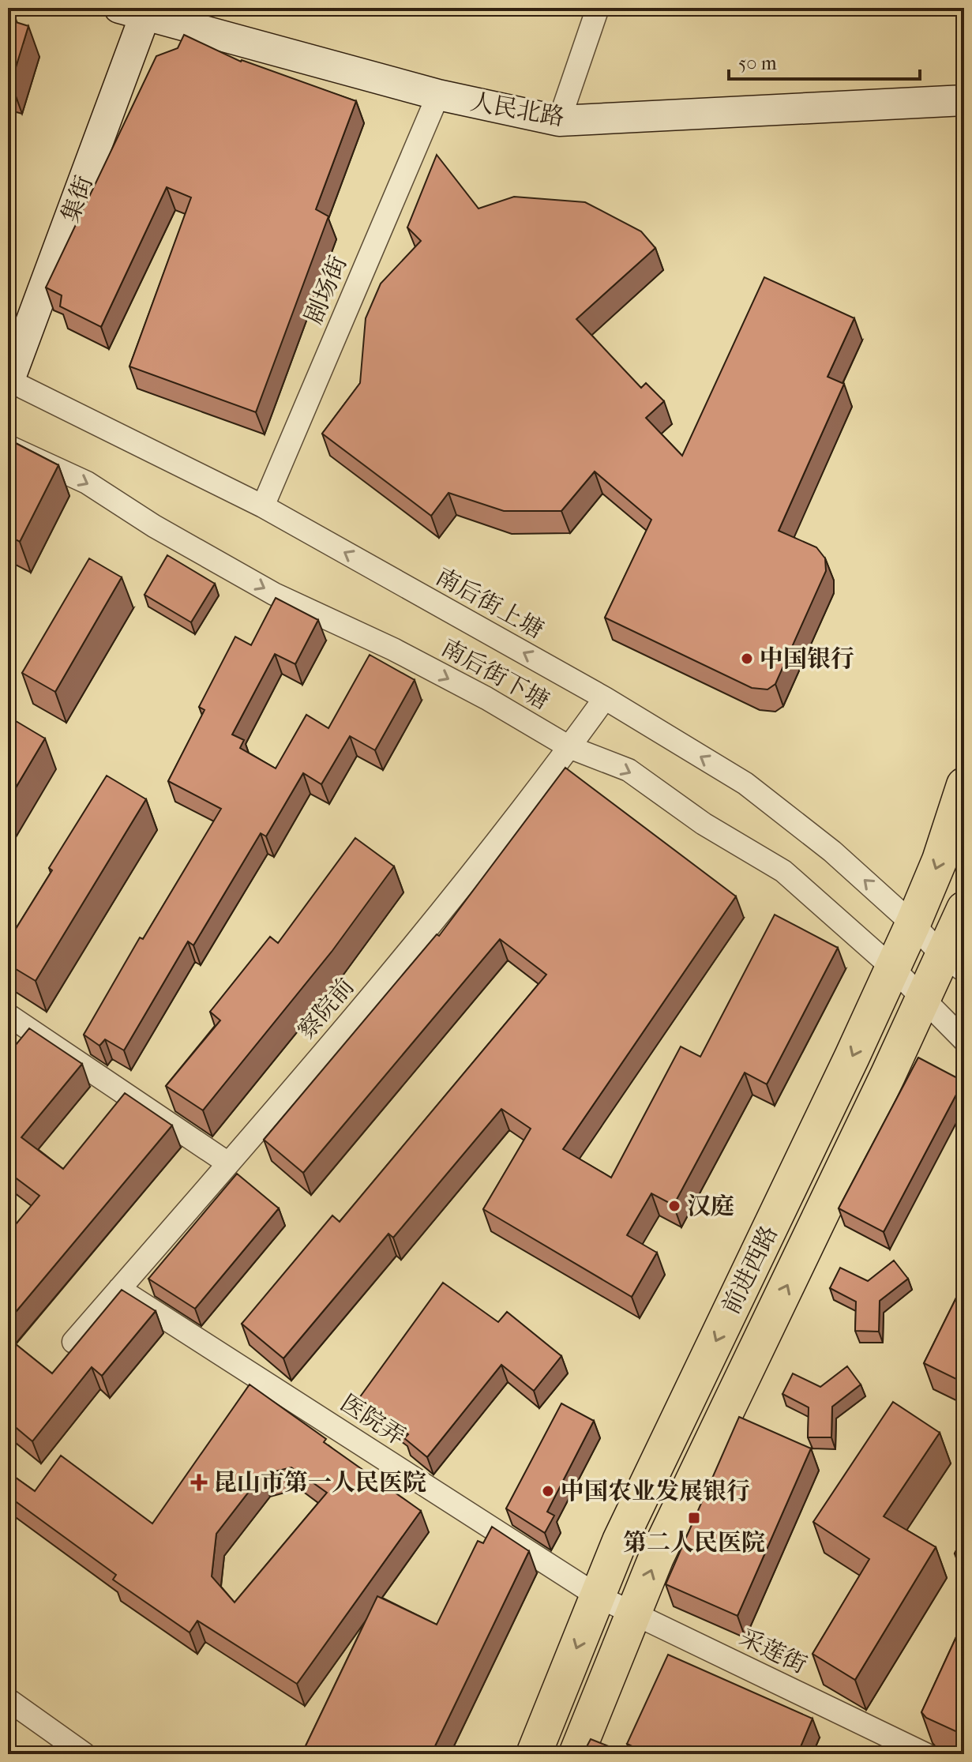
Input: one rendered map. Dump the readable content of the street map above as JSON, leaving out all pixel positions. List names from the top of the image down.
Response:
{
  "streets": {
    "main road": ["人民北路", "集街", "前进西路"],
    "street": [
      "剧场街",
      "南后街上塘",
      "南后街下塘",
      "察院前",
      "医院弄",
      "采莲街"
    ]
  },
  "crossings": [
    ["人民北路", "集街"],
    ["人民北路", "剧场街"],
    ["集街", "南后街上塘"],
    ["剧场街", "南后街上塘"],
    ["南后街上塘", "察院前"],
    ["南后街上塘", "前进西路"],
    ["南后街下塘", "察院前"],
    ["南后街下塘", "前进西路"],
    ["察院前", "医院弄"],
    ["前进西路", "医院弄"],
    ["前进西路", "采莲街"],
    ["医院弄", "采莲街"]
  ],
  "one_way": ["南后街上塘", "南后街下塘"],
  "places": {
    "other": ["中国银行", "汉庭", "中国农业发展银行"],
    "health": ["昆山市第一人民医院"],
    "transit": ["第二人民医院"]
  },
  "scale_bar": "50 m"
}
